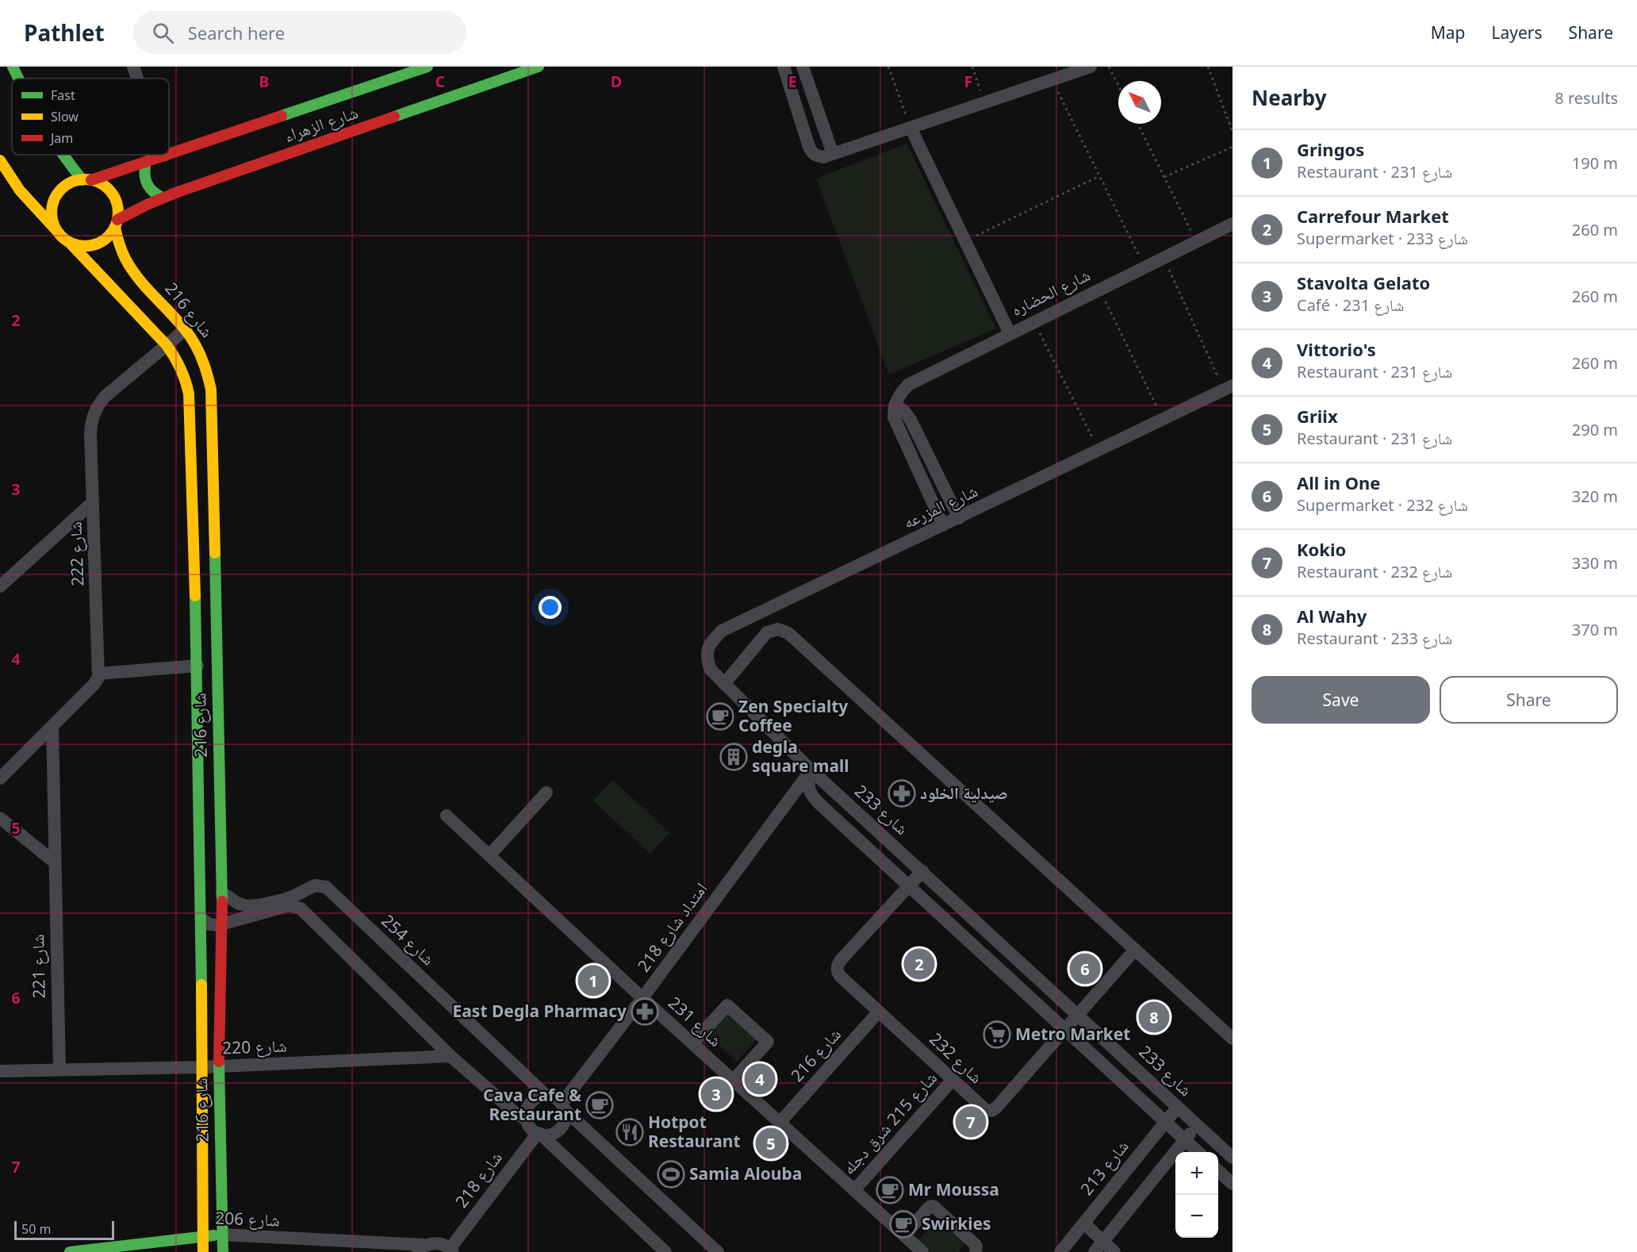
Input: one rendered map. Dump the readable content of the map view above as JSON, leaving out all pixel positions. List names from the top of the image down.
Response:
{
  "streets": {
    "main road": ["شارع الزهراء", "شارع 216", "شارع 206"],
    "street": [
      "شارع الحضاره",
      "شارع المزرعه",
      "شارع 222",
      "شارع 233",
      "امتداد شارع 218",
      "شارع 254",
      "شارع 221",
      "شارع 231",
      "شارع 220",
      "شارع 232",
      "شارع 215 شرق دجله",
      "شارع 213",
      "شارع 218"
    ]
  },
  "crossings": [
    ["شارع الزهراء", "شارع 216"],
    ["شارع 216", "شارع 222"],
    ["شارع 216", "شارع 254"],
    ["شارع 216", "شارع 231"],
    ["شارع 216", "شارع 220"],
    ["شارع 216", "شارع 232"],
    ["شارع 216", "شارع 206"],
    ["شارع المزرعه", "شارع 233"],
    ["شارع المزرعه", "امتداد شارع 218"],
    ["شارع 233", "امتداد شارع 218"],
    ["شارع 233", "شارع 232"],
    ["شارع 233", "شارع 213"],
    ["امتداد شارع 218", "شارع 254"],
    ["امتداد شارع 218", "شارع 231"],
    ["امتداد شارع 218", "شارع 218"],
    ["شارع 254", "شارع 218"],
    ["شارع 221", "شارع 220"],
    ["شارع 231", "شارع 215 شرق دجله"],
    ["شارع 232", "شارع 215 شرق دجله"],
    ["شارع 218", "شارع 206"]
  ],
  "places": {
    "cafe": [
      "Zen Specialty Coffee",
      "Cava Cafe & Restaurant",
      "Mr Moussa",
      "Swirkies"
    ],
    "building": ["degla square mall"],
    "pharmacy": ["صيدلية الخلود", "East Degla Pharmacy"],
    "supermarket": ["Metro Market"],
    "restaurant": ["Hotpot Restaurant"],
    "sports": ["Samia Alouba"]
  },
  "legend": ["Fast", "Slow", "Jam"],
  "scale_bar": "50 m",
  "north": "top left",
  "page": {
    "header": "Pathlet",
    "search": "Search here",
    "nav": ["Map", "Layers", "Share"],
    "heading": ["Nearby", "8 results"],
    "list": [
      {
        "mark": "1",
        "name": "Gringos",
        "note": "Restaurant · شارع 231",
        "value": "190 m"
      },
      {
        "mark": "2",
        "name": "Carrefour Market",
        "note": "Supermarket · شارع 233",
        "value": "260 m"
      },
      {
        "mark": "3",
        "name": "Stavolta Gelato",
        "note": "Café · شارع 231",
        "value": "260 m"
      },
      {
        "mark": "4",
        "name": "Vittorio's",
        "note": "Restaurant · شارع 231",
        "value": "260 m"
      },
      {
        "mark": "5",
        "name": "Griix",
        "note": "Restaurant · شارع 231",
        "value": "290 m"
      },
      {
        "mark": "6",
        "name": "All in One",
        "note": "Supermarket · شارع 232",
        "value": "320 m"
      },
      {
        "mark": "7",
        "name": "Kokio",
        "note": "Restaurant · شارع 232",
        "value": "330 m"
      },
      {
        "mark": "8",
        "name": "Al Wahy",
        "note": "Restaurant · شارع 233",
        "value": "370 m"
      }
    ],
    "buttons": ["Save", "Share"],
    "pins": [
      "2",
      "6",
      "1",
      "8",
      "4",
      "3",
      "7",
      "5"
    ],
    "map_buttons": ["+", "−"],
    "scale": "50 m"
  },
  "grid": {
    "columns": [
      "B",
      "C",
      "D",
      "E",
      "F"
    ],
    "rows": [
      "2",
      "3",
      "4",
      "5",
      "6",
      "7"
    ]
  }
}
